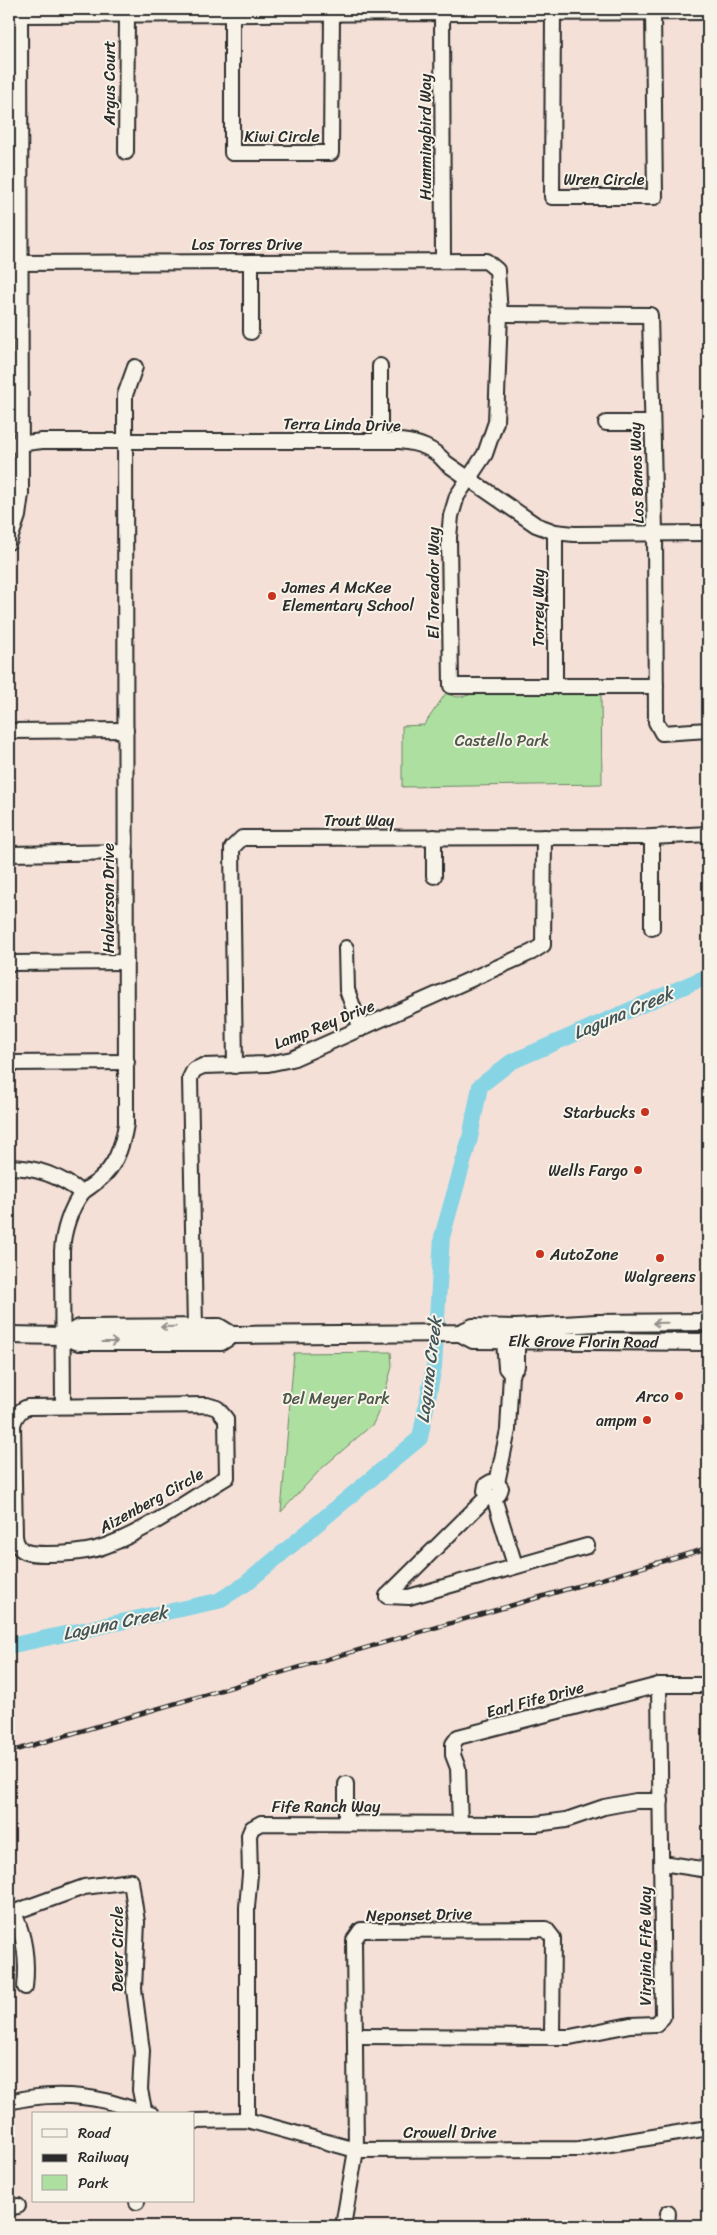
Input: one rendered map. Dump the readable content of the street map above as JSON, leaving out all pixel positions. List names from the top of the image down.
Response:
{
  "streets": {
    "main road": ["Elk Grove Florin Road"],
    "street": [
      "Argus Court",
      "Kiwi Circle",
      "Hummingbird Way",
      "Wren Circle",
      "Los Torres Drive",
      "Terra Linda Drive",
      "Los Banos Way",
      "El Toreador Way",
      "Torrey Way",
      "Trout Way",
      "Halverson Drive",
      "Lamp Rey Drive",
      "Aizenberg Circle",
      "Earl Fife Drive",
      "Fife Ranch Way",
      "Neponset Drive",
      "Virginia Fife Way",
      "Dever Circle",
      "Crowell Drive"
    ]
  },
  "crossings": [
    ["Hummingbird Way", "Los Torres Drive"],
    ["Los Torres Drive", "El Toreador Way"],
    ["Terra Linda Drive", "Los Banos Way"],
    ["Terra Linda Drive", "El Toreador Way"],
    ["Terra Linda Drive", "Torrey Way"],
    ["Terra Linda Drive", "Halverson Drive"],
    ["Los Banos Way", "El Toreador Way"],
    ["El Toreador Way", "Torrey Way"],
    ["Trout Way", "Lamp Rey Drive"],
    ["Halverson Drive", "Elk Grove Florin Road"],
    ["Lamp Rey Drive", "Elk Grove Florin Road"],
    ["Earl Fife Drive", "Fife Ranch Way"],
    ["Earl Fife Drive", "Virginia Fife Way"],
    ["Fife Ranch Way", "Virginia Fife Way"],
    ["Fife Ranch Way", "Crowell Drive"],
    ["Neponset Drive", "Virginia Fife Way"],
    ["Neponset Drive", "Crowell Drive"]
  ],
  "water": ["Laguna Creek"],
  "parks": ["Castello Park", "Del Meyer Park"],
  "places": [
    "James A McKee Elementary School",
    "Starbucks",
    "Wells Fargo",
    "AutoZone",
    "Walgreens",
    "Arco",
    "ampm"
  ],
  "legend": ["Road", "Railway", "Park"]
}
